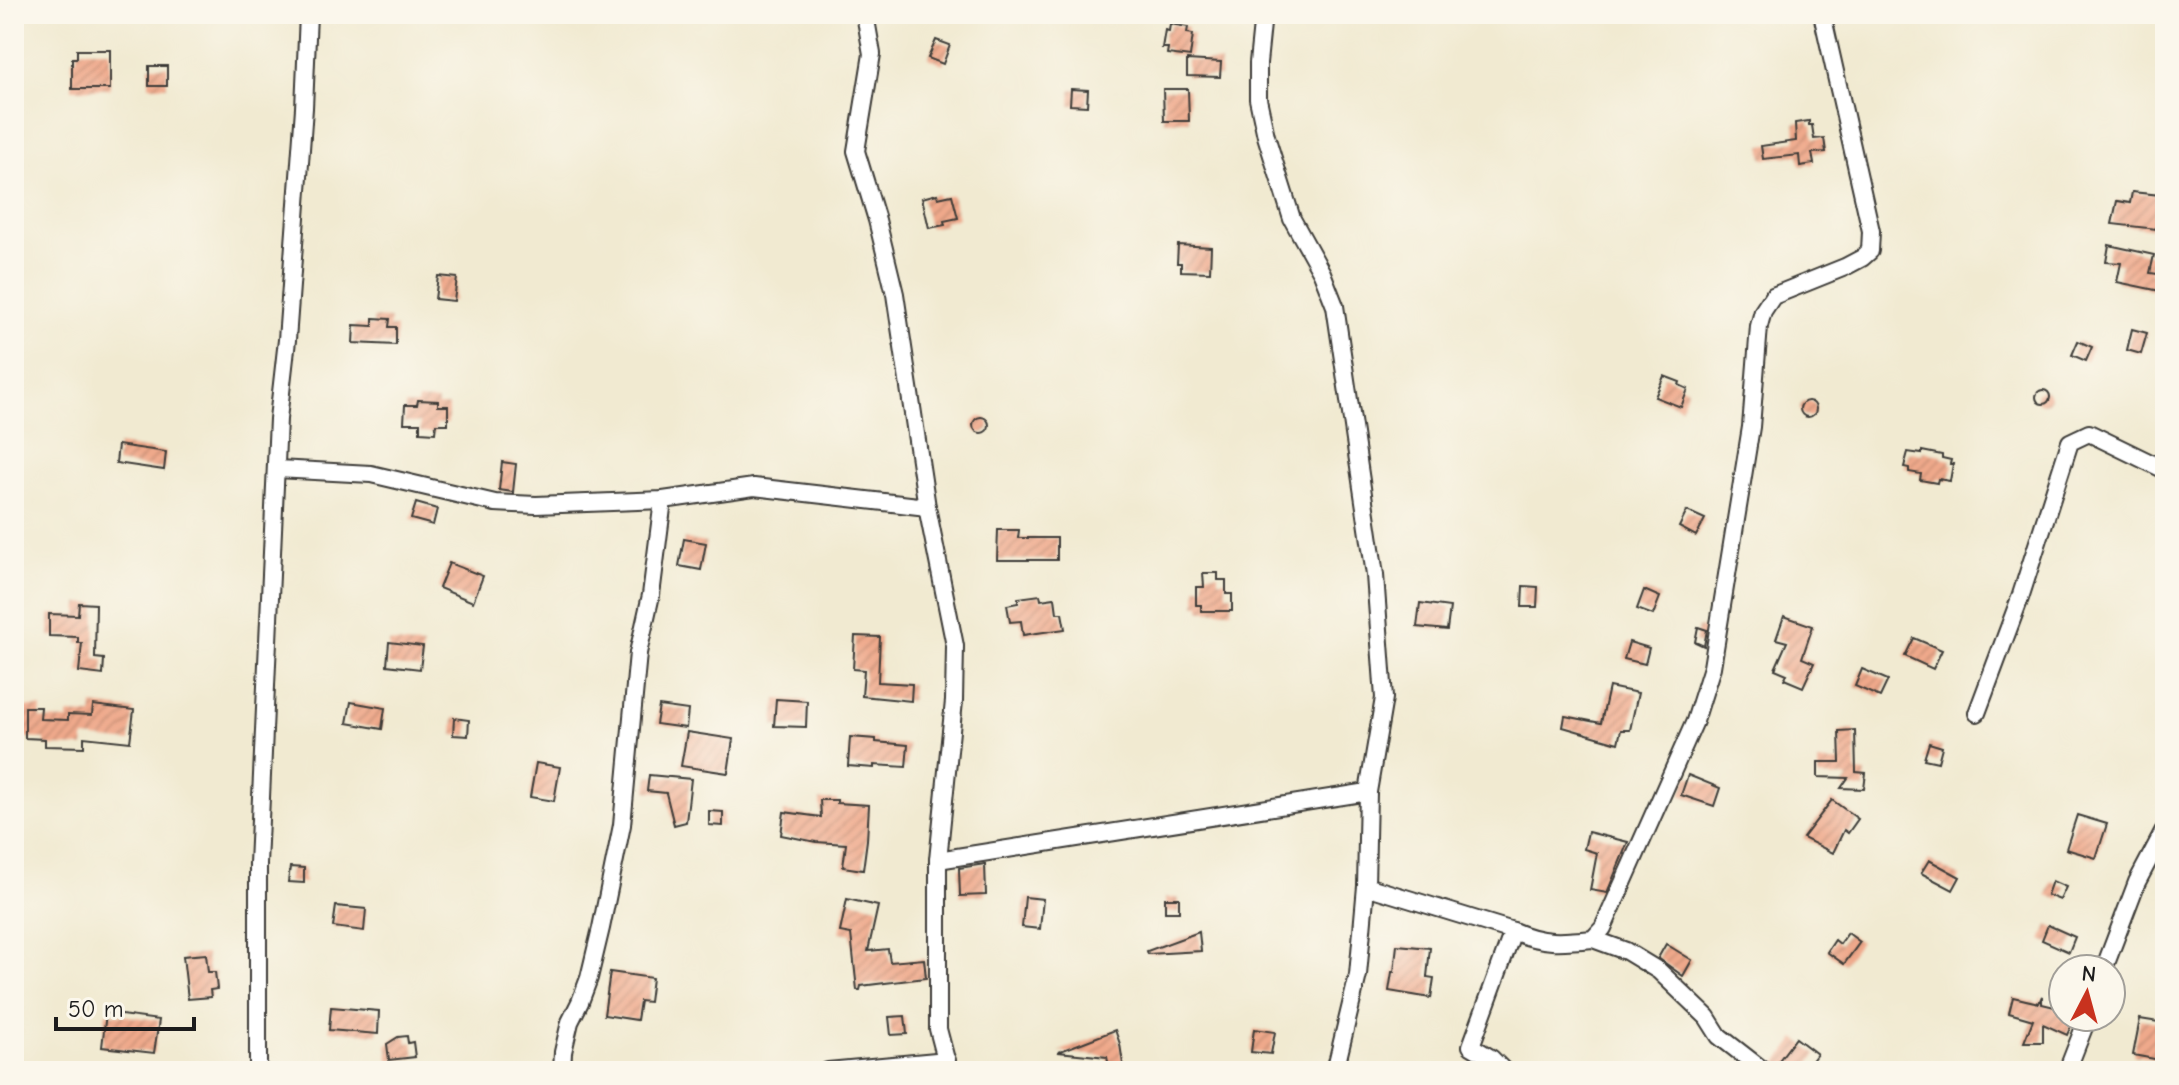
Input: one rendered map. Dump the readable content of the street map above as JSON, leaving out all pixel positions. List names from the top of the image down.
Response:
{
  "scale_bar": "50 m",
  "north": "top"
}
